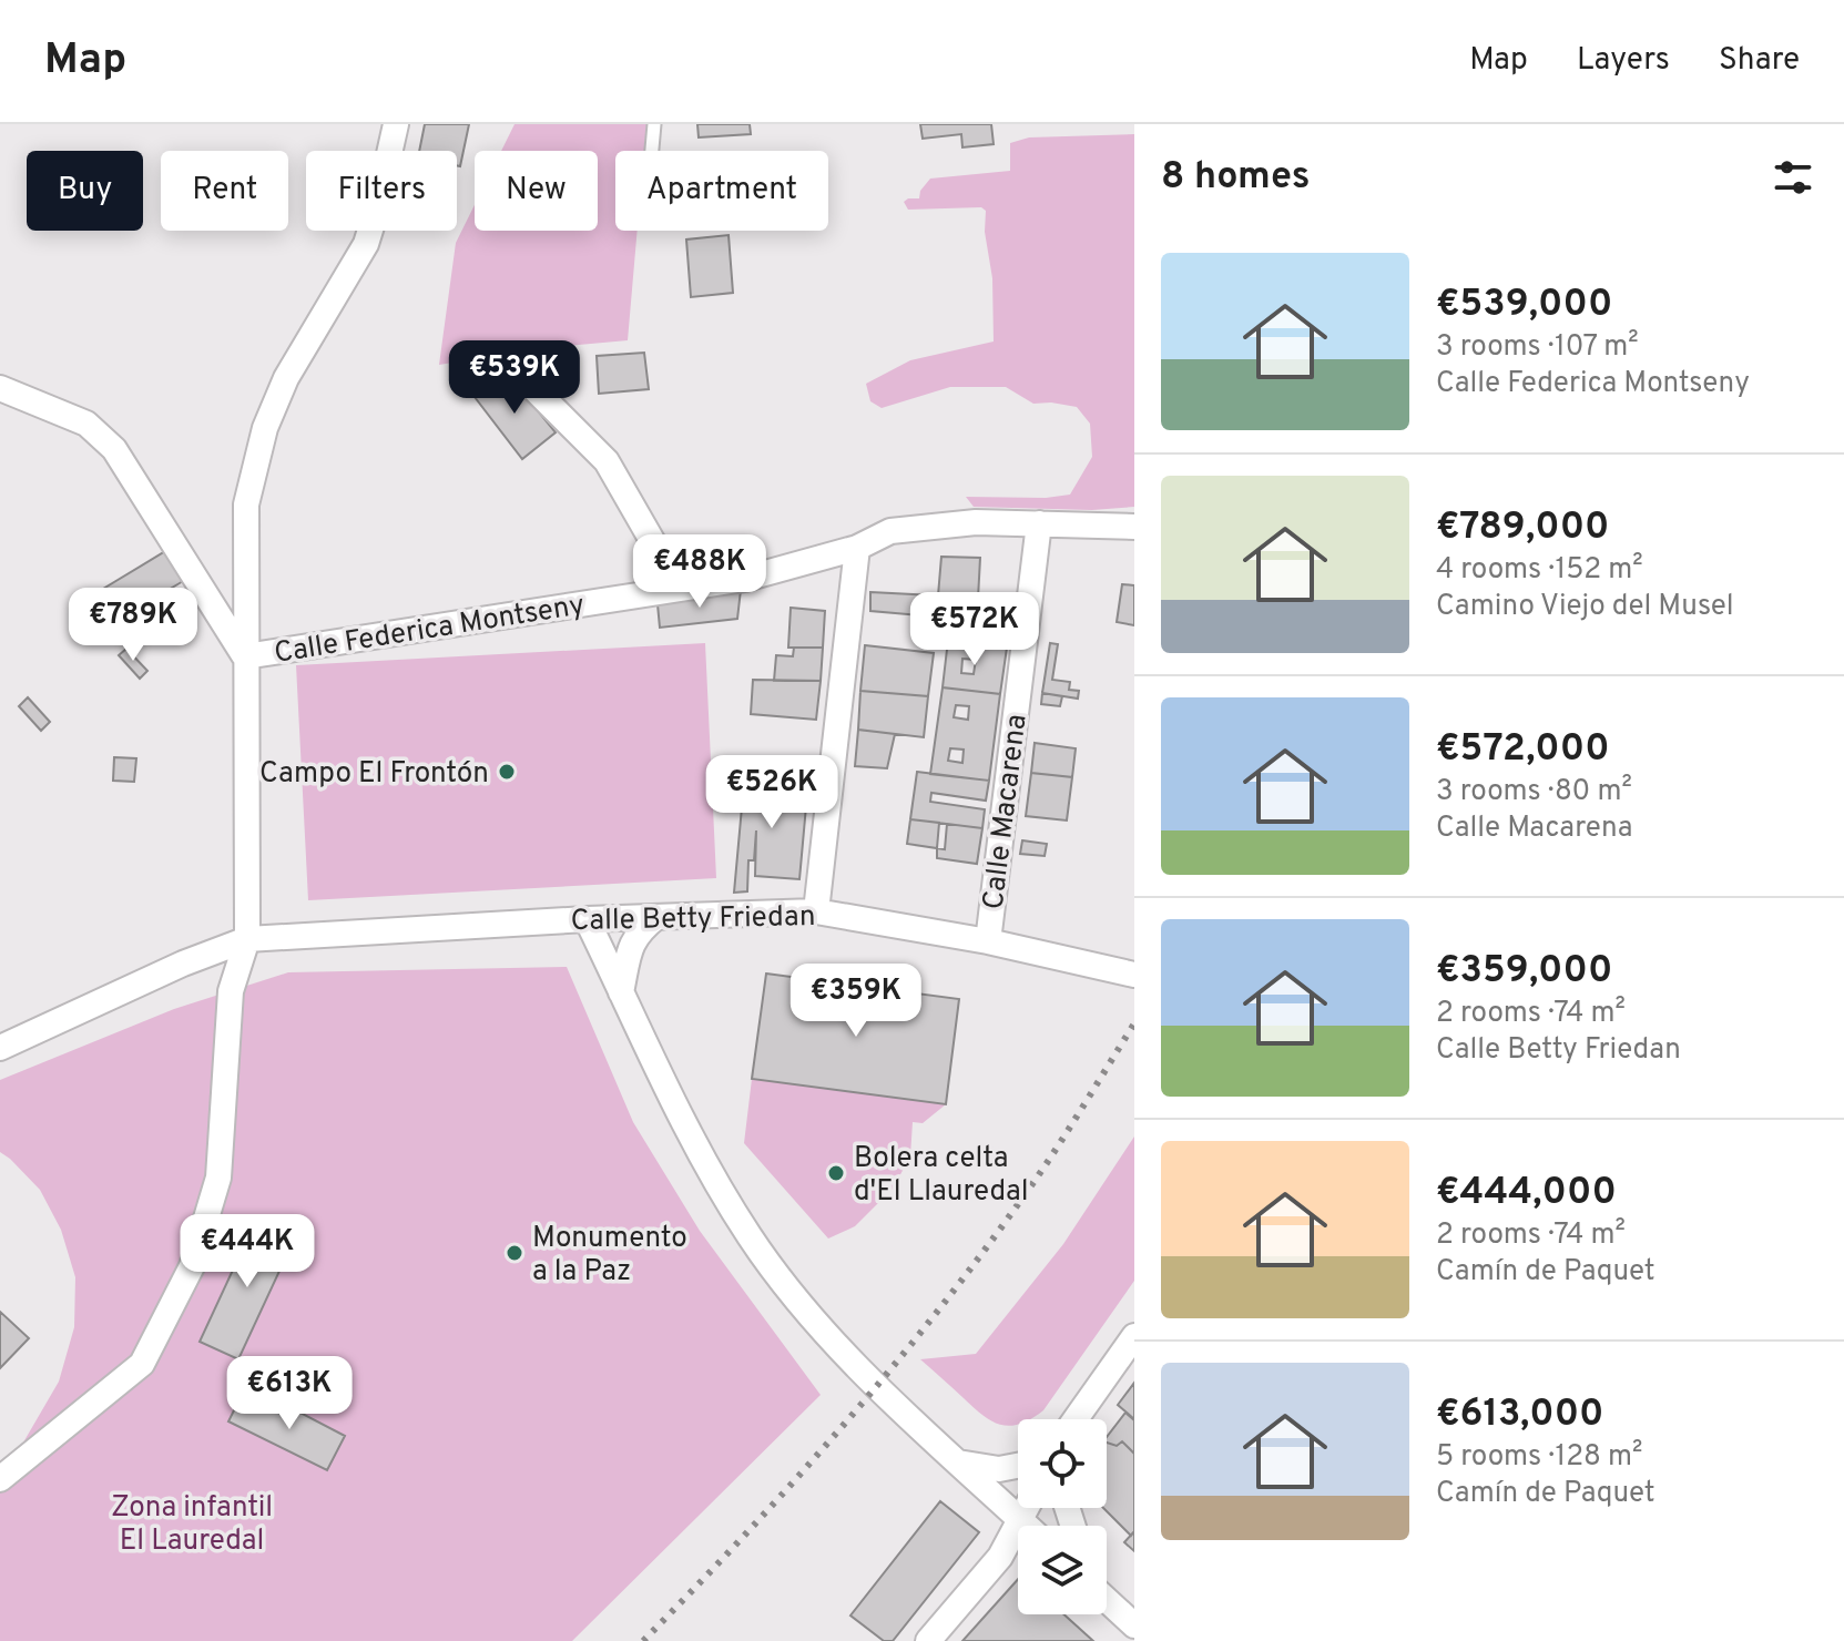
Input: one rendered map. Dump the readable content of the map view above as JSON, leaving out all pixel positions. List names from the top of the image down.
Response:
{
  "streets": {
    "street": ["Calle Federica Montseny", "Calle Macarena", "Calle Betty Friedan"]
  },
  "crossings": [
    ["Calle Federica Montseny", "Calle Macarena"],
    ["Calle Macarena", "Calle Betty Friedan"]
  ],
  "parks": ["Zona infantil El Lauredal"],
  "places": ["Campo El Frontón", "Bolera celta d'El Llauredal", "Monumento a la Paz"],
  "page": {
    "header": "Map",
    "nav": ["Map", "Layers", "Share"],
    "heading": "8 homes",
    "chip": [
      "Buy",
      "Rent",
      "Filters",
      "New",
      "Apartment"
    ],
    "list": [
      {
        "name": "€539,000",
        "note": "3 rooms · 107 m² · Calle Federica Montseny"
      },
      {
        "name": "€789,000",
        "note": "4 rooms · 152 m² · Camino Viejo del Musel"
      },
      {
        "name": "€572,000",
        "note": "3 rooms · 80 m² · Calle Macarena"
      },
      {
        "name": "€359,000",
        "note": "2 rooms · 74 m² · Calle Betty Friedan"
      },
      {
        "name": "€444,000",
        "note": "2 rooms · 74 m² · Camín de Paquet"
      },
      {
        "name": "€613,000",
        "note": "5 rooms · 128 m² · Camín de Paquet"
      }
    ],
    "price": [
      "€539K",
      "€488K",
      "€789K",
      "€572K",
      "€526K",
      "€359K",
      "€444K",
      "€613K"
    ]
  }
}
